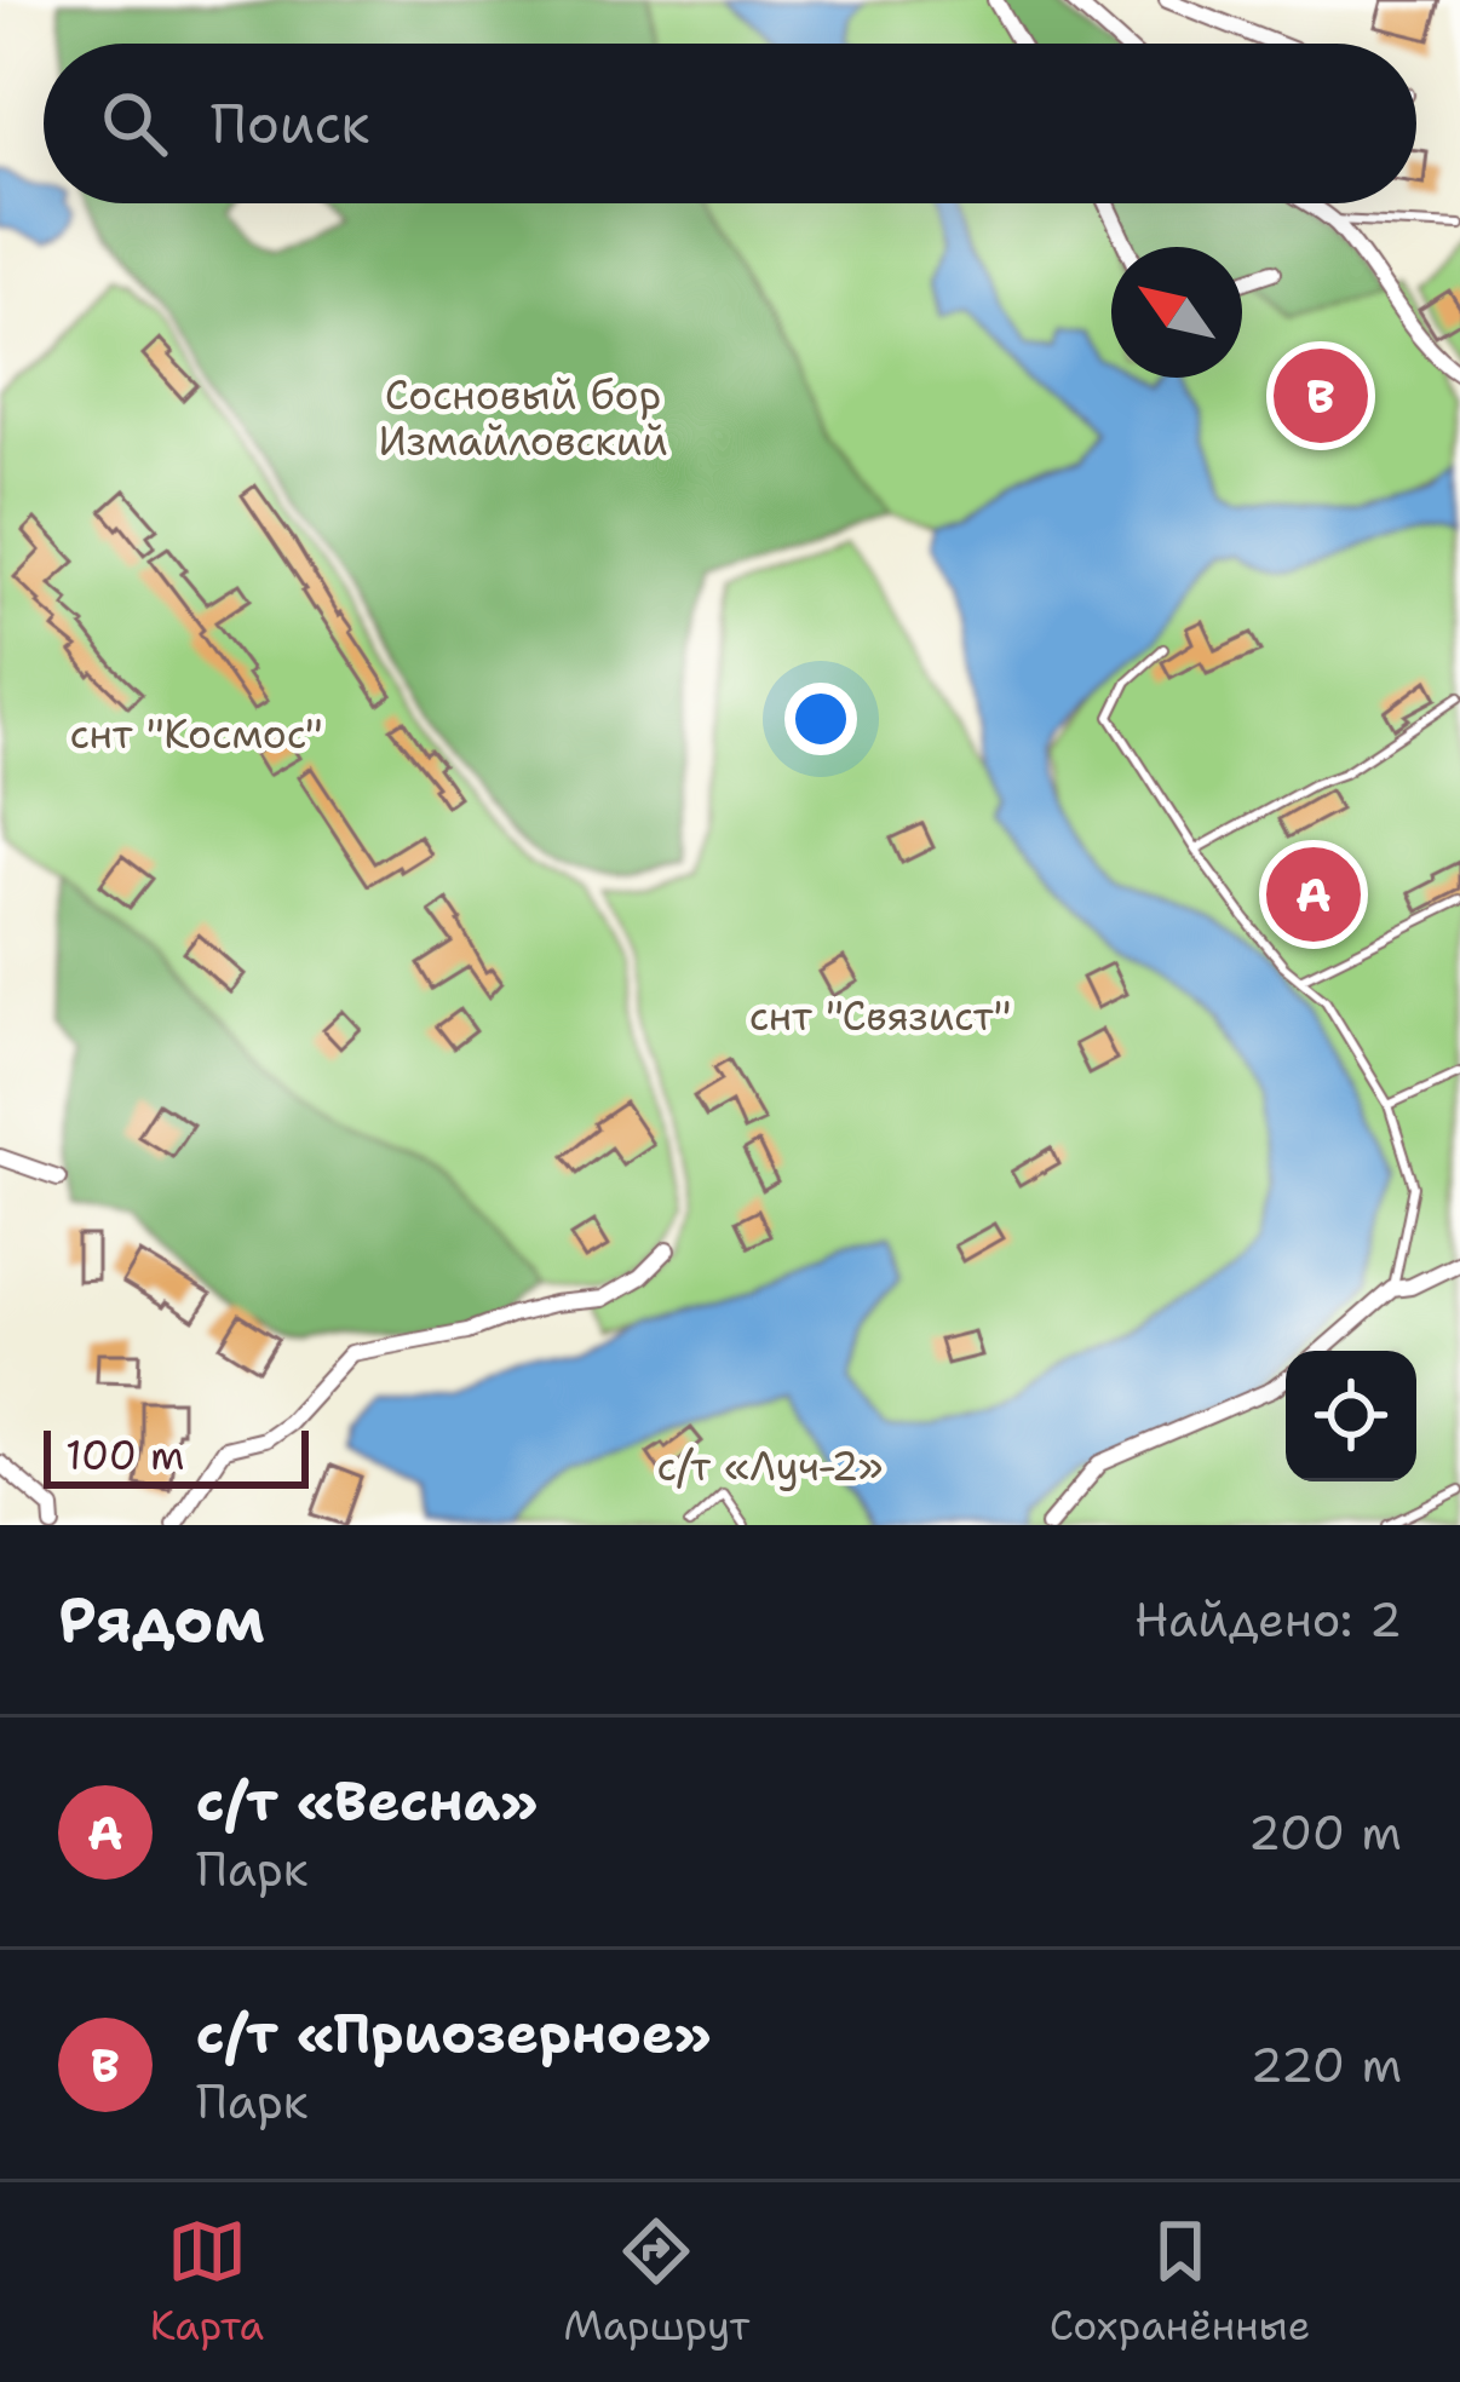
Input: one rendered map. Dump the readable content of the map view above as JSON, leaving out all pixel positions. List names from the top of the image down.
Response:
{
  "parks": [
    "Сосновый бор Измайловский",
    "снт \"Космос\"",
    "снт \"Связист\"",
    "с/т «Луч-2»"
  ],
  "scale_bar": "100 m",
  "north": "top left",
  "page": {
    "search": "Поиск",
    "pins": ["B", "A"],
    "scale": "100 m",
    "heading": ["Рядом", "Найдено: 2"],
    "list": [
      {
        "mark": "A",
        "name": "с/т «Весна»",
        "note": "Парк",
        "value": "200 m"
      },
      {
        "mark": "B",
        "name": "с/т «Приозерное»",
        "note": "Парк",
        "value": "220 m"
      }
    ],
    "nav": ["Карта", "Маршрут", "Сохранённые"]
  }
}
